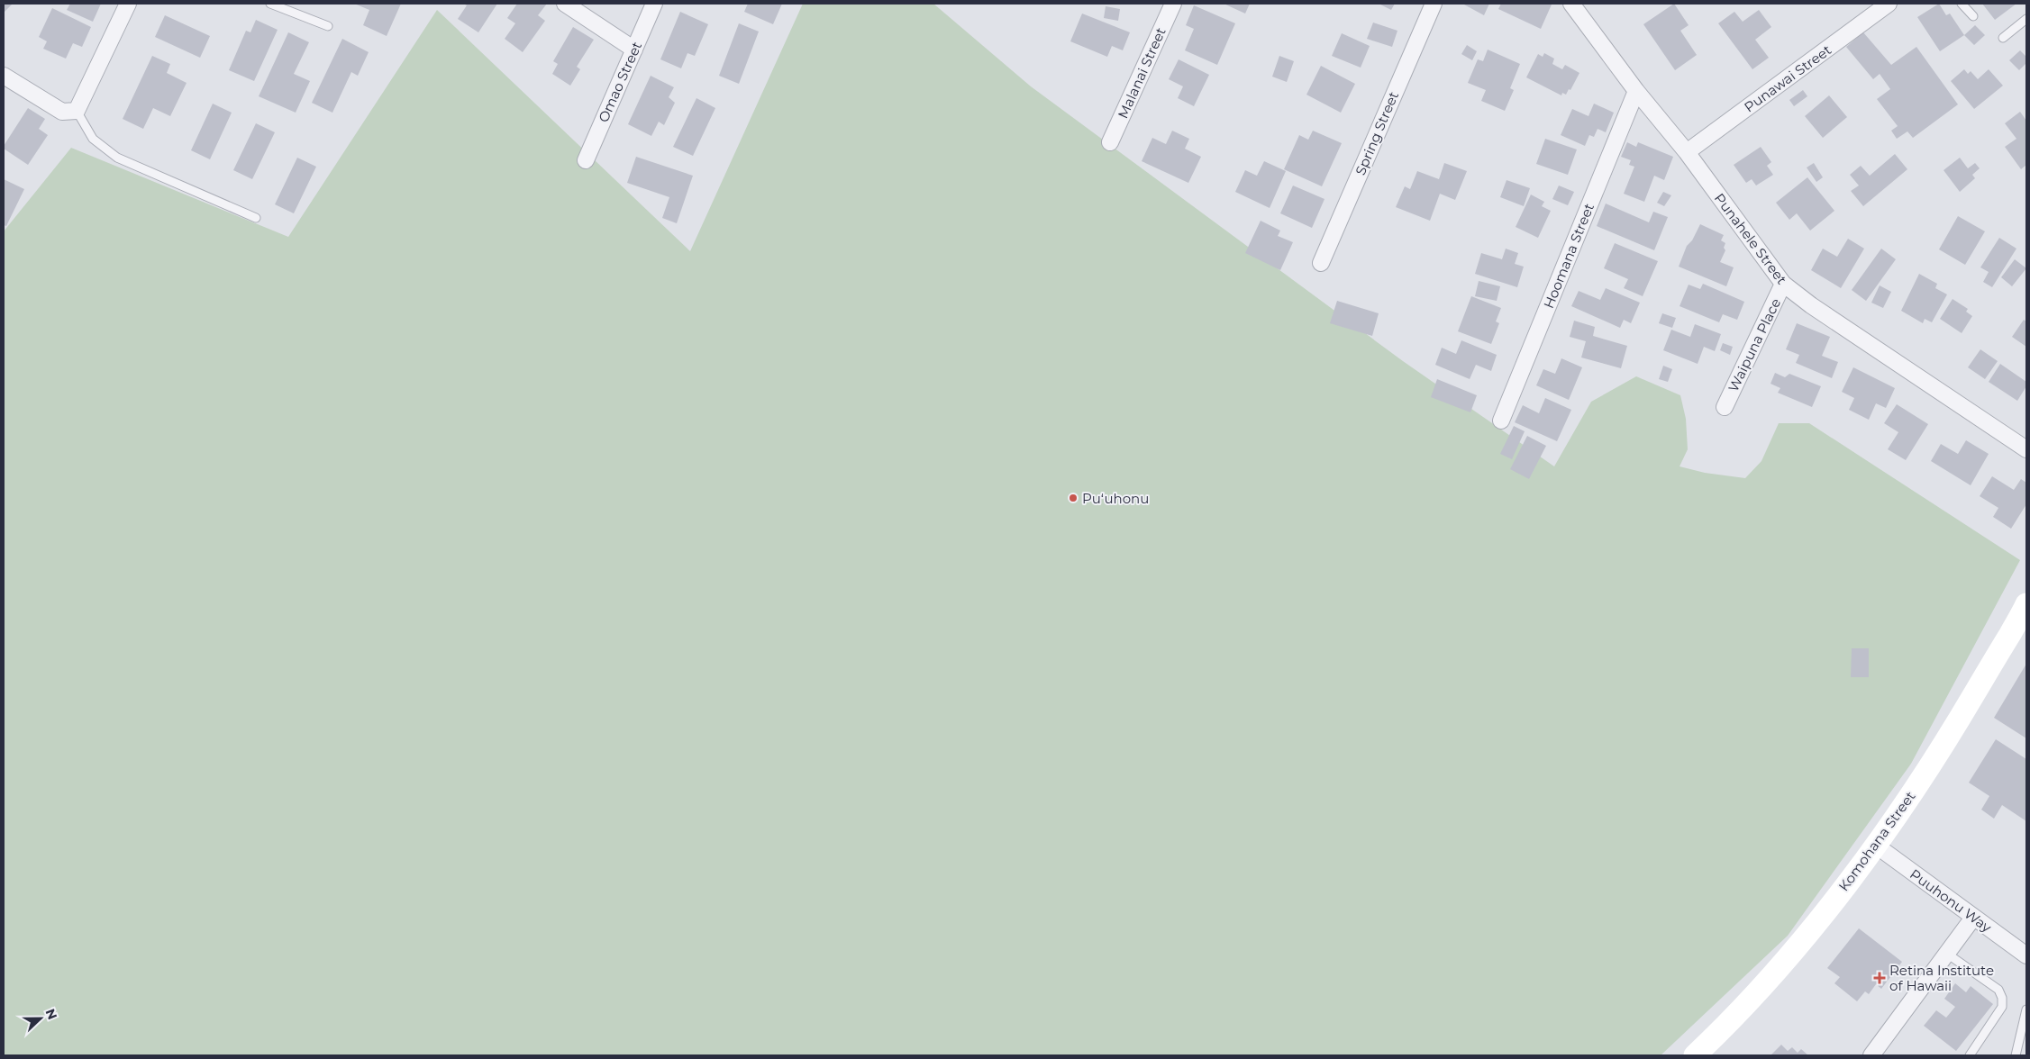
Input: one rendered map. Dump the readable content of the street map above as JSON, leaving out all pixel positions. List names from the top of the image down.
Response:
{
  "streets": {
    "main road": ["Komohana Street"],
    "street": [
      "Malanai Street",
      "Punawai Street",
      "Omao Street",
      "Spring Street",
      "Punahele Street",
      "Hoomana Street",
      "Waipuna Place",
      "Puuhonu Way"
    ]
  },
  "crossings": [
    ["Punawai Street", "Punahele Street"],
    ["Punahele Street", "Hoomana Street"],
    ["Punahele Street", "Waipuna Place"],
    ["Komohana Street", "Puuhonu Way"]
  ],
  "places": {
    "other": ["Puʻuhonu"],
    "health": ["Retina Institute of Hawaii"]
  },
  "north": "right"
}
